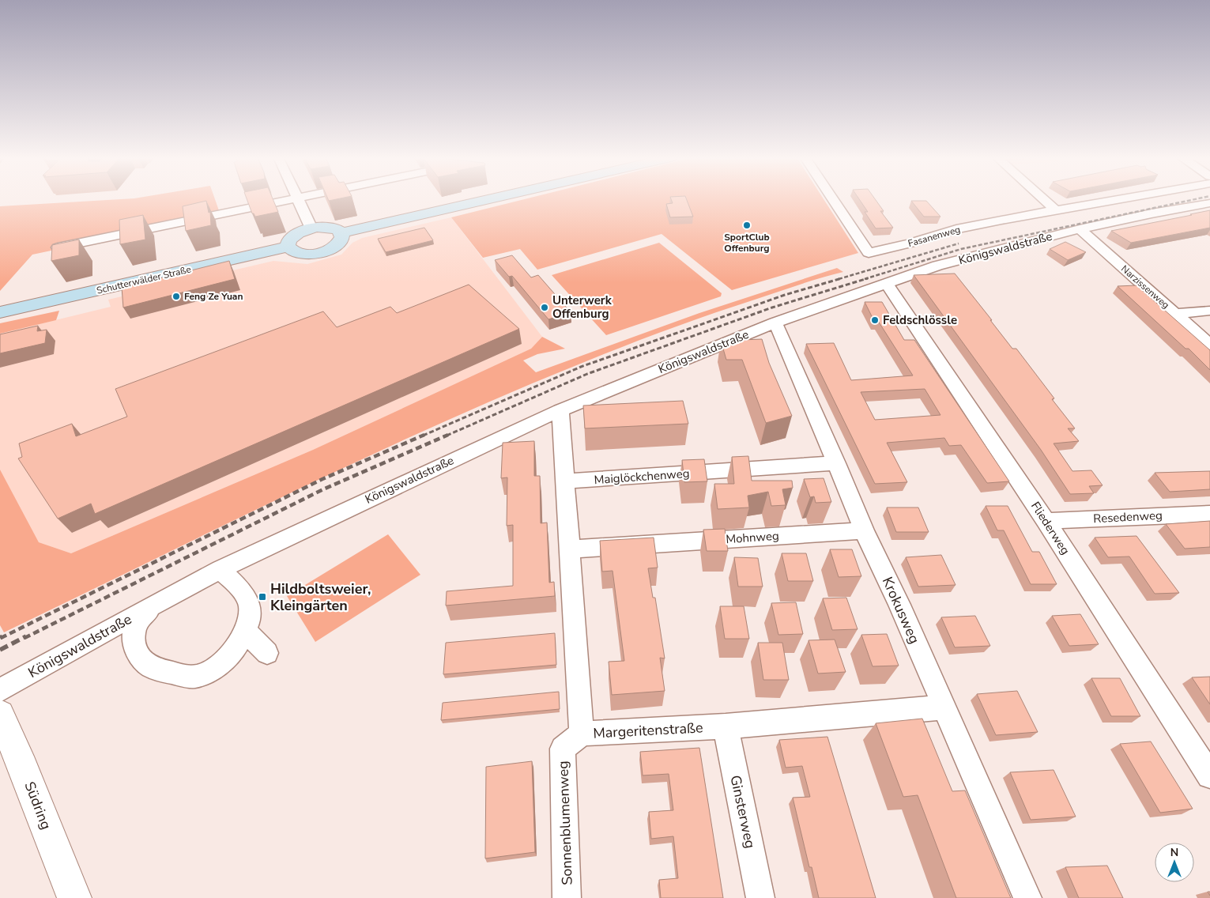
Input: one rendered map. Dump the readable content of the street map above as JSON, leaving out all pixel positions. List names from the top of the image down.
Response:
{
  "streets": {
    "main road": ["Schutterwälder Straße"],
    "street": [
      "Fasanenweg",
      "Königswaldstraße",
      "Narzissenweg",
      "Maiglöckchenweg",
      "Resedenweg",
      "Fliederweg",
      "Mohnweg",
      "Krokusweg",
      "Margeritenstraße",
      "Südring",
      "Ginsterweg",
      "Sonnenblumenweg"
    ]
  },
  "crossings": [
    ["Königswaldstraße", "Narzissenweg"],
    ["Königswaldstraße", "Fliederweg"],
    ["Königswaldstraße", "Krokusweg"],
    ["Königswaldstraße", "Margeritenstraße"],
    ["Maiglöckchenweg", "Krokusweg"],
    ["Maiglöckchenweg", "Margeritenstraße"],
    ["Resedenweg", "Fliederweg"],
    ["Mohnweg", "Krokusweg"],
    ["Mohnweg", "Margeritenstraße"],
    ["Krokusweg", "Margeritenstraße"],
    ["Margeritenstraße", "Ginsterweg"],
    ["Margeritenstraße", "Sonnenblumenweg"]
  ],
  "places": {
    "other": [
      "SportClub Offenburg",
      "Feng Ze Yuan",
      "Unterwerk Offenburg",
      "Feldschlössle"
    ],
    "transit": ["Hildboltsweier, Kleingärten"]
  },
  "north": "top"
}
